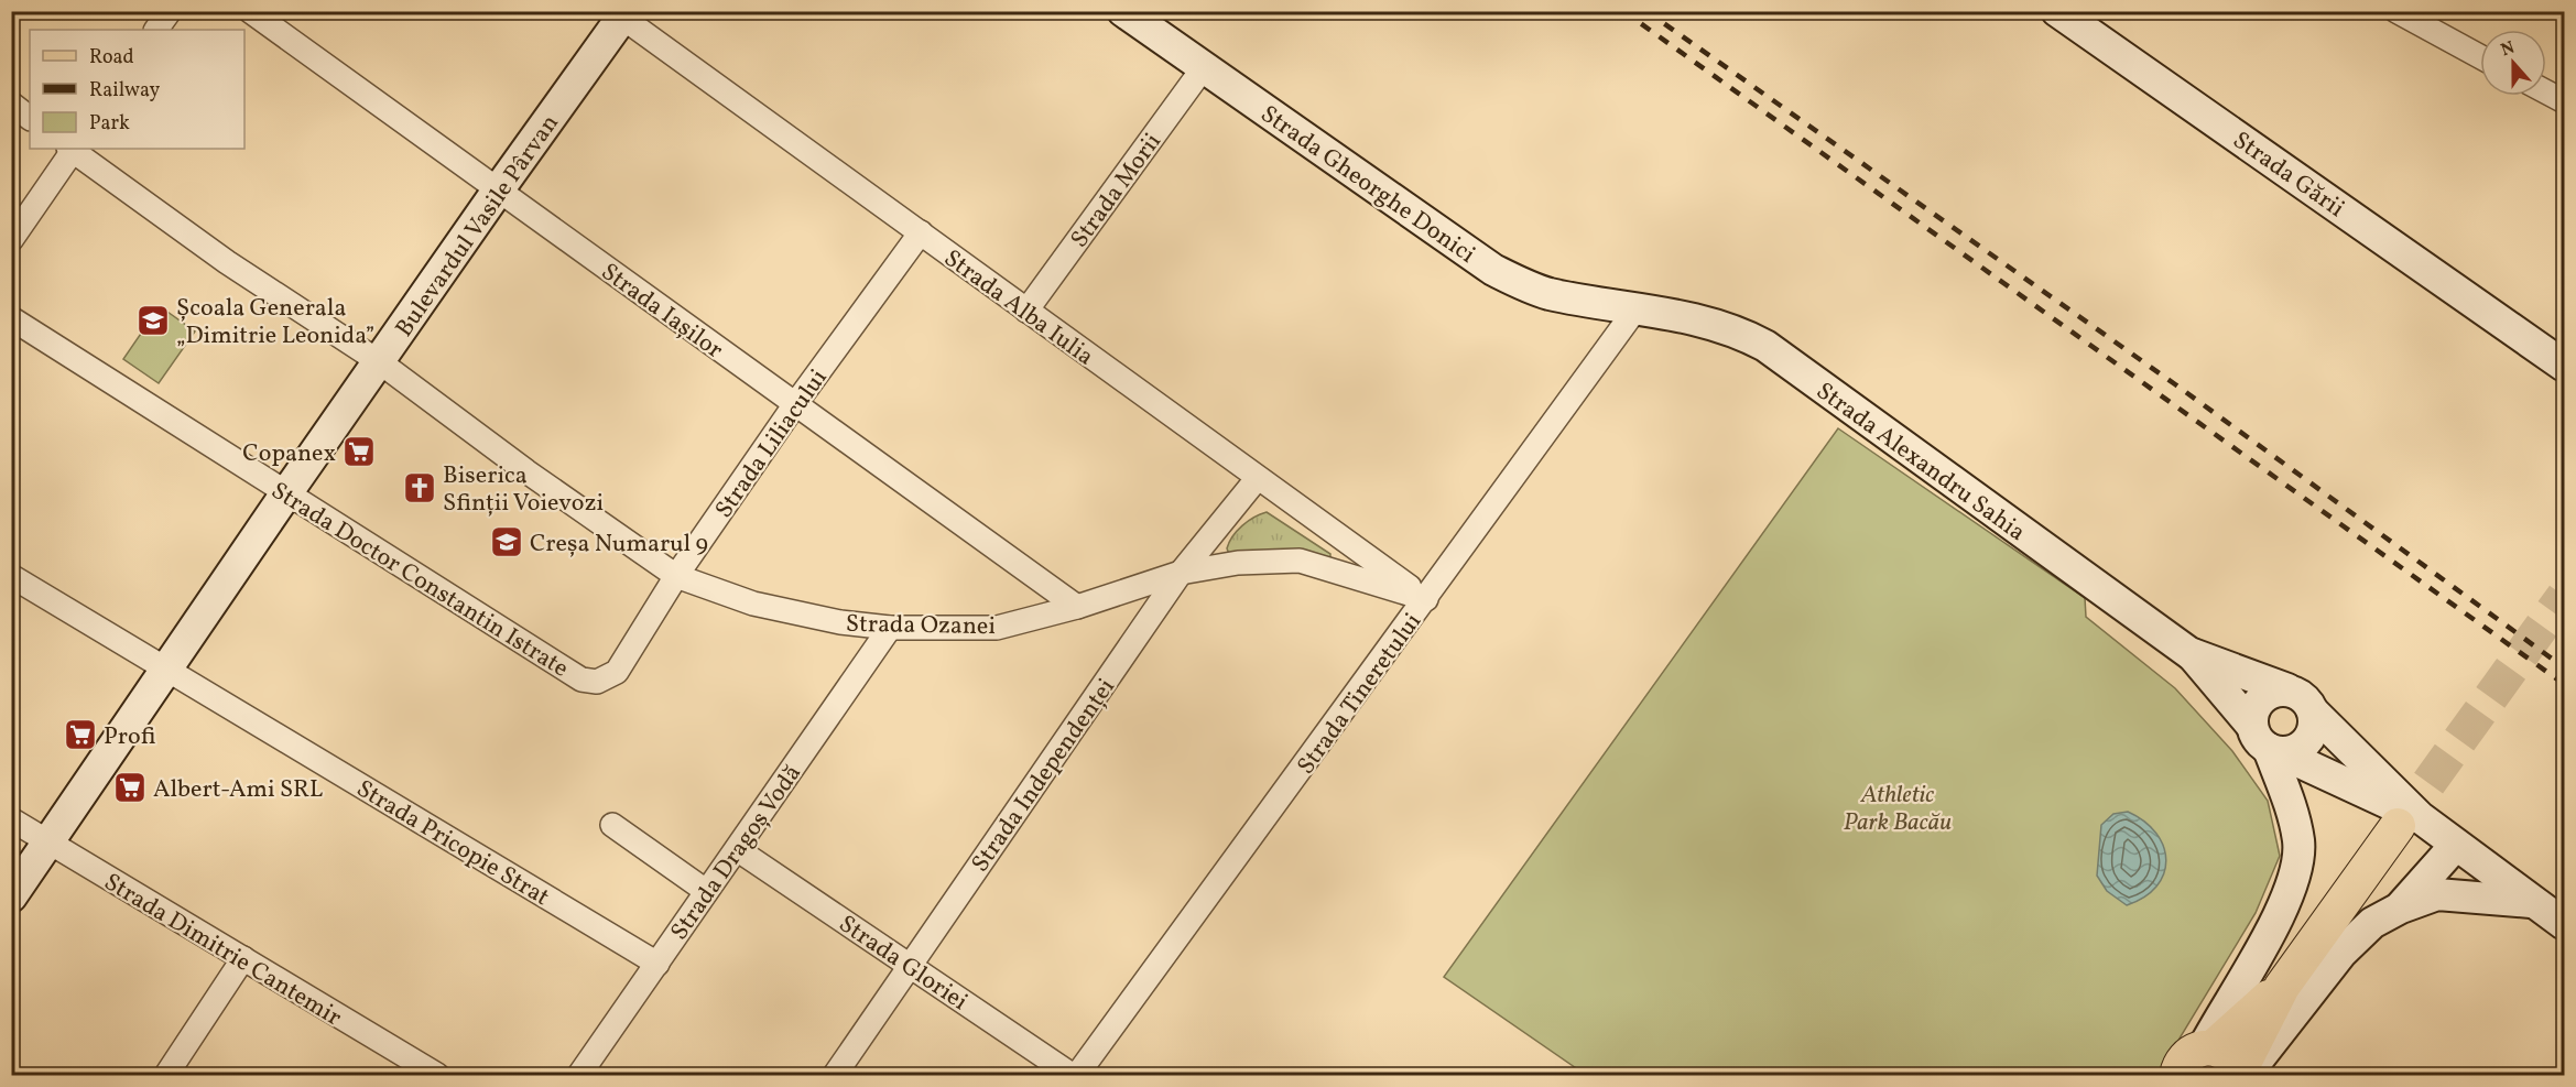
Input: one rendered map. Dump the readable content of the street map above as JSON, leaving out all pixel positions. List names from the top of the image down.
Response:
{
  "streets": {
    "street": [
      "Strada Gării",
      "Strada Gheorghe Donici",
      "Strada Morii",
      "Bulevardul Vasile Pârvan",
      "Strada Alba Iulia",
      "Strada Iașilor",
      "Strada Liliacului",
      "Strada Alexandru Sahia",
      "Strada Doctor Constantin Istrate",
      "Strada Ozanei",
      "Strada Tineretului",
      "Strada Independenței",
      "Strada Pricopie Strat",
      "Strada Dragoș Vodă",
      "Strada Dimitrie Cantemir",
      "Strada Gloriei"
    ]
  },
  "crossings": [
    ["Strada Gheorghe Donici", "Strada Morii"],
    ["Strada Gheorghe Donici", "Strada Alexandru Sahia"],
    ["Strada Gheorghe Donici", "Strada Tineretului"],
    ["Strada Morii", "Strada Alba Iulia"],
    ["Bulevardul Vasile Pârvan", "Strada Alba Iulia"],
    ["Bulevardul Vasile Pârvan", "Strada Iașilor"],
    ["Bulevardul Vasile Pârvan", "Strada Doctor Constantin Istrate"],
    ["Bulevardul Vasile Pârvan", "Strada Ozanei"],
    ["Bulevardul Vasile Pârvan", "Strada Pricopie Strat"],
    ["Bulevardul Vasile Pârvan", "Strada Dimitrie Cantemir"],
    ["Strada Alba Iulia", "Strada Liliacului"],
    ["Strada Alba Iulia", "Strada Ozanei"],
    ["Strada Alba Iulia", "Strada Tineretului"],
    ["Strada Alba Iulia", "Strada Independenței"],
    ["Strada Iașilor", "Strada Liliacului"],
    ["Strada Iașilor", "Strada Ozanei"],
    ["Strada Liliacului", "Strada Doctor Constantin Istrate"],
    ["Strada Liliacului", "Strada Ozanei"],
    ["Strada Alexandru Sahia", "Strada Tineretului"],
    ["Strada Ozanei", "Strada Tineretului"],
    ["Strada Ozanei", "Strada Independenței"],
    ["Strada Ozanei", "Strada Dragoș Vodă"],
    ["Strada Independenței", "Strada Gloriei"],
    ["Strada Pricopie Strat", "Strada Dragoș Vodă"],
    ["Strada Dragoș Vodă", "Strada Gloriei"]
  ],
  "parks": ["Athletic Park Bacău"],
  "places": {
    "school or university": ["Școala Generala „Dimitrie Leonida”", "Creșa Numarul 9"],
    "supermarket": ["Copanex", "Profi", "Albert-Ami SRL"],
    "church": ["Biserica Sfinții Voievozi"]
  },
  "legend": ["Road", "Railway", "Park"],
  "north": "top"
}
